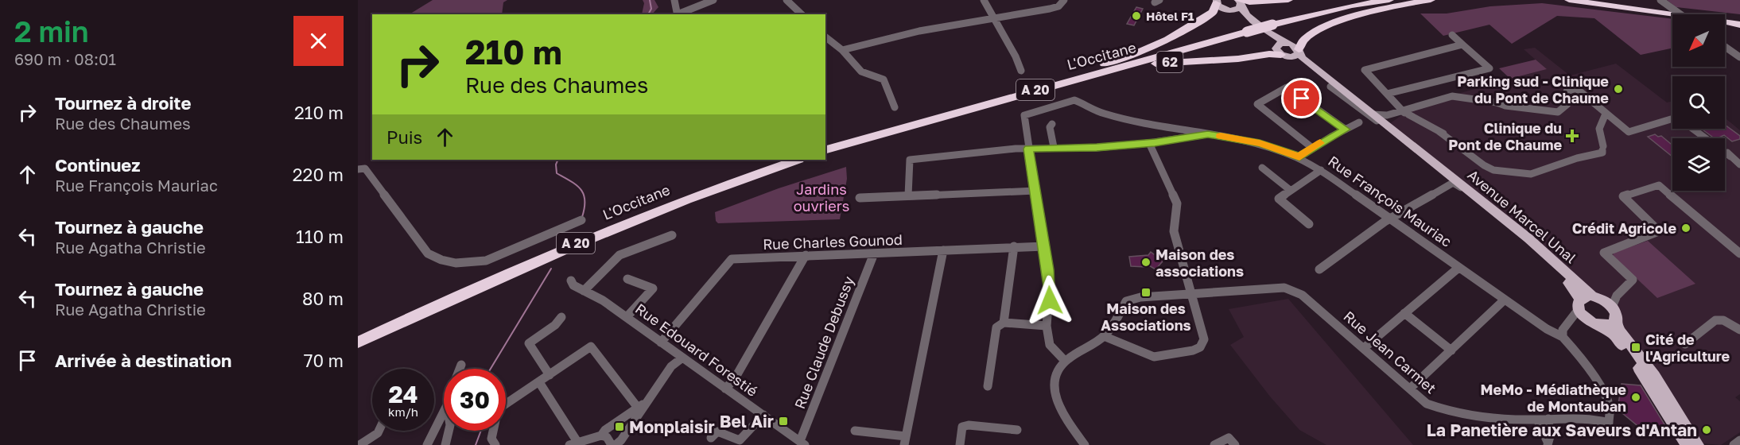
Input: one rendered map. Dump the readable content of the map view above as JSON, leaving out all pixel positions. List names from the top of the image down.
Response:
{
  "streets": {
    "highway": ["L'Occitane", "62", "A 20"],
    "main road": ["Avenue Marcel Unal"],
    "street": [
      "Rue François Mauriac",
      "Rue Charles Gounod",
      "Rue Claude Debussy",
      "Rue Edouard Forestié",
      "Rue Jean Carmet"
    ]
  },
  "crossings": [
    ["L'Occitane", "62"],
    ["62", "Avenue Marcel Unal"],
    ["Rue François Mauriac", "Rue Jean Carmet"],
    ["Rue Charles Gounod", "Rue Claude Debussy"],
    ["Rue Charles Gounod", "Rue Edouard Forestié"],
    ["Rue Claude Debussy", "Rue Edouard Forestié"]
  ],
  "parks": ["Jardins ouvriers"],
  "places": {
    "other": [
      "Hôtel F1",
      "Parking sud - Clinique du Pont de Chaume",
      "Crédit Agricole",
      "Maison des associations",
      "MeMo - Médiathèque de Montauban",
      "La Panetière aux Saveurs d'Antan"
    ],
    "health": ["Clinique du Pont de Chaume"],
    "transit": [
      "Maison des Associations",
      "Cité de l'Agriculture",
      "Bel Air",
      "Monplaisir"
    ]
  },
  "north": "bottom left",
  "page": {
    "heading": ["2 min", "690 m · 08:01"],
    "turn": ["210 m", "Rue des Chaumes"],
    "list": [
      {
        "name": "Tournez à droite",
        "note": "Rue des Chaumes",
        "value": "210 m"
      },
      {
        "name": "Continuez",
        "note": "Rue François Mauriac",
        "value": "220 m"
      },
      {
        "name": "Tournez à gauche",
        "note": "Rue Agatha Christie",
        "value": "110 m"
      },
      {
        "name": "Tournez à gauche",
        "note": "Rue Agatha Christie",
        "value": "80 m"
      },
      {
        "name": "Arrivée à destination",
        "value": "70 m"
      }
    ],
    "then": "Puis",
    "speed": "24 km/h",
    "limit": "30"
  }
}
